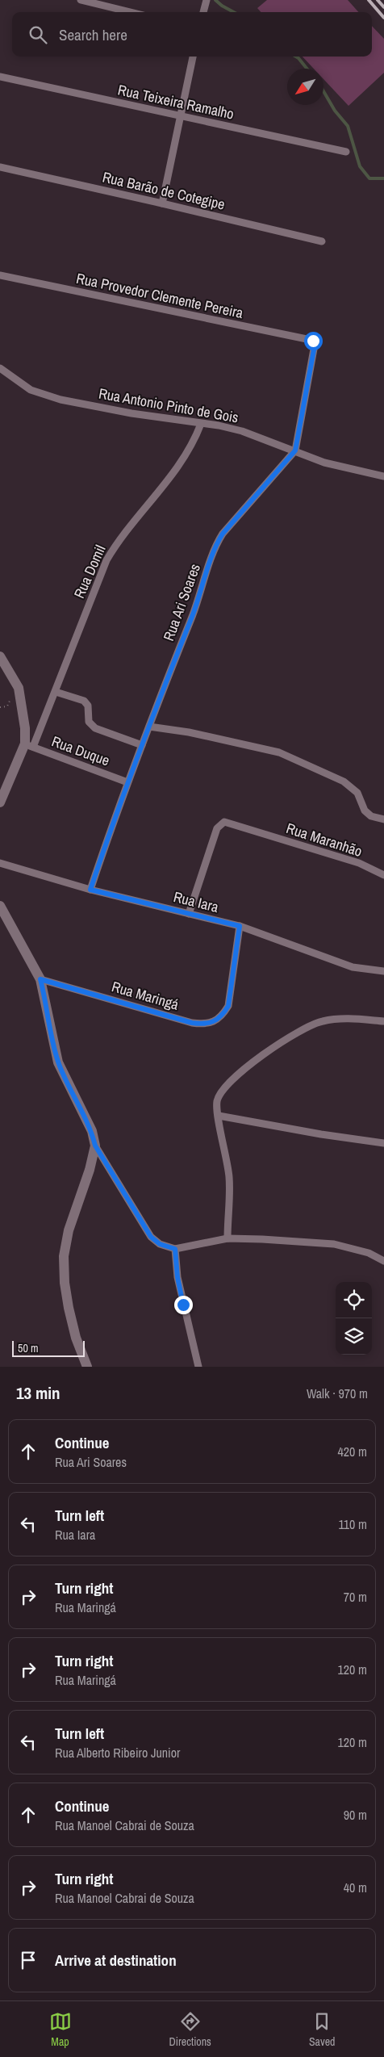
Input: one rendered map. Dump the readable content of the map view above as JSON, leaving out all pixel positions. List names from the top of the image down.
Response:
{
  "streets": {
    "street": [
      "Rua Teixeira Ramalho",
      "Rua Barão de Cotegipe",
      "Rua Provedor Clemente Pereira",
      "Rua Antonio Pinto de Gois",
      "Rua Domil",
      "Rua Ari Soares",
      "Rua Duque",
      "Rua Maranhão",
      "Rua Iara",
      "Rua Maringá"
    ]
  },
  "crossings": [
    ["Rua Provedor Clemente Pereira", "Rua Antonio Pinto de Gois"],
    ["Rua Provedor Clemente Pereira", "Rua Ari Soares"],
    ["Rua Antonio Pinto de Gois", "Rua Domil"],
    ["Rua Antonio Pinto de Gois", "Rua Ari Soares"],
    ["Rua Domil", "Rua Duque"],
    ["Rua Ari Soares", "Rua Duque"],
    ["Rua Ari Soares", "Rua Iara"],
    ["Rua Maranhão", "Rua Iara"],
    ["Rua Iara", "Rua Maringá"]
  ],
  "scale_bar": "50 m",
  "north": "bottom left",
  "page": {
    "search": "Search here",
    "scale": "50 m",
    "heading": ["13 min", "Walk · 970 m"],
    "list": [
      ["Continue", "Rua Ari Soares", "420 m"],
      ["Turn left", "Rua Iara", "110 m"],
      ["Turn right", "Rua Maringá", "70 m"],
      ["Turn right", "Rua Maringá", "120 m"],
      ["Turn left", "Rua Alberto Ribeiro Junior", "120 m"],
      ["Continue", "Rua Manoel Cabrai de Souza", "90 m"],
      ["Turn right", "Rua Manoel Cabrai de Souza", "40 m"],
      "Arrive at destination"
    ],
    "nav": ["Map", "Directions", "Saved"]
  }
}
